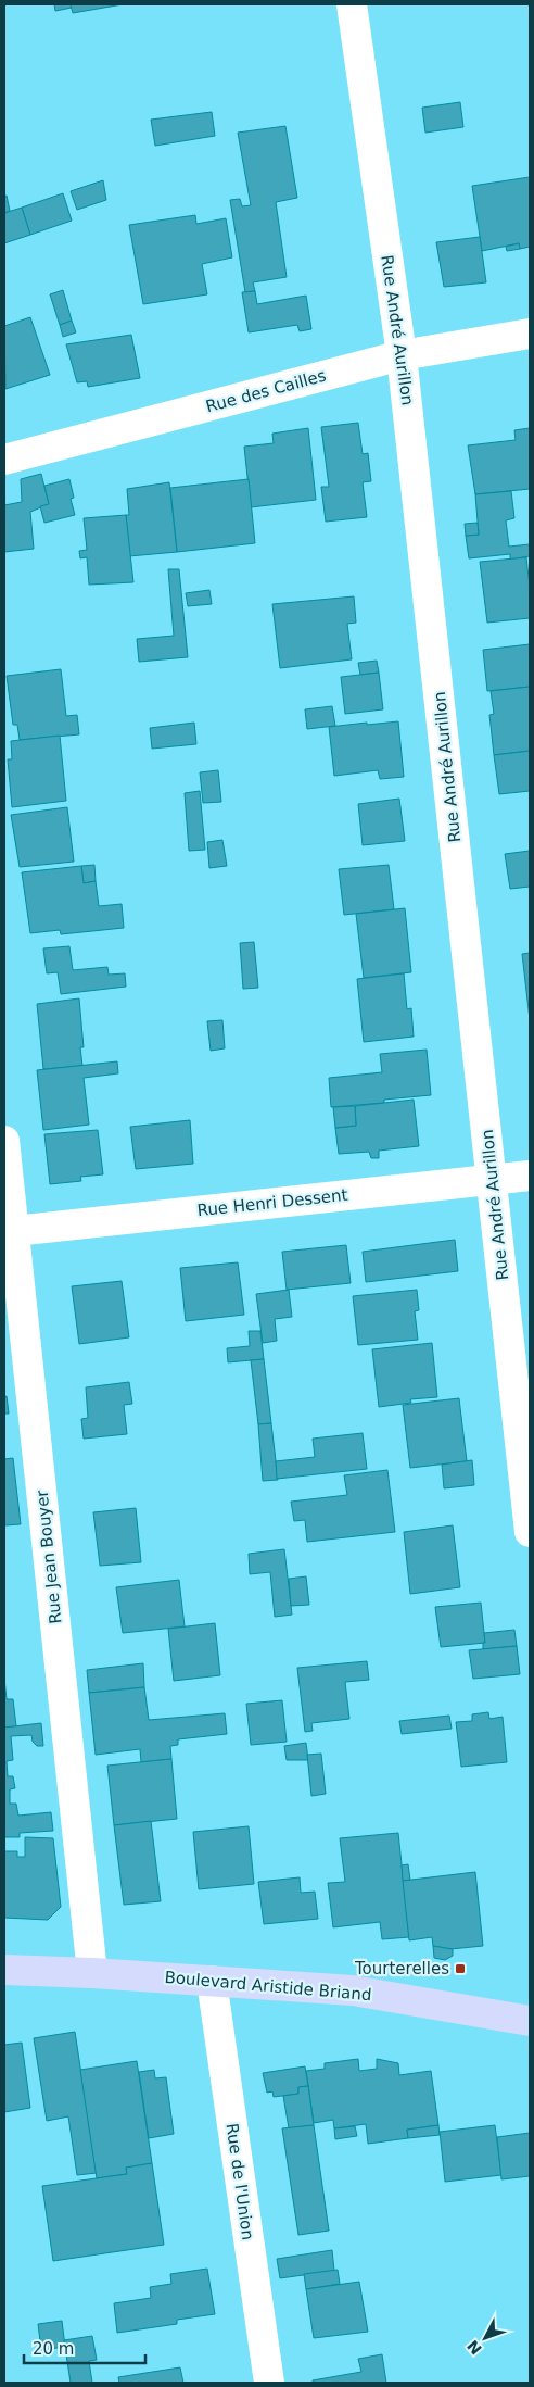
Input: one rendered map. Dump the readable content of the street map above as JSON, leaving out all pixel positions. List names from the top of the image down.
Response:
{
  "streets": {
    "main road": ["Boulevard Aristide Briand"],
    "street": [
      "Rue André Aurillon",
      "Rue des Cailles",
      "Rue Henri Dessent",
      "Rue Jean Bouyer",
      "Rue de l'Union"
    ]
  },
  "crossings": [
    ["Rue André Aurillon", "Rue des Cailles"],
    ["Rue André Aurillon", "Rue Henri Dessent"],
    ["Rue Henri Dessent", "Rue Jean Bouyer"],
    ["Rue Jean Bouyer", "Boulevard Aristide Briand"],
    ["Boulevard Aristide Briand", "Rue de l'Union"]
  ],
  "places": {
    "transit": ["Tourterelles"]
  },
  "scale_bar": "20 m",
  "north": "bottom left"
}
